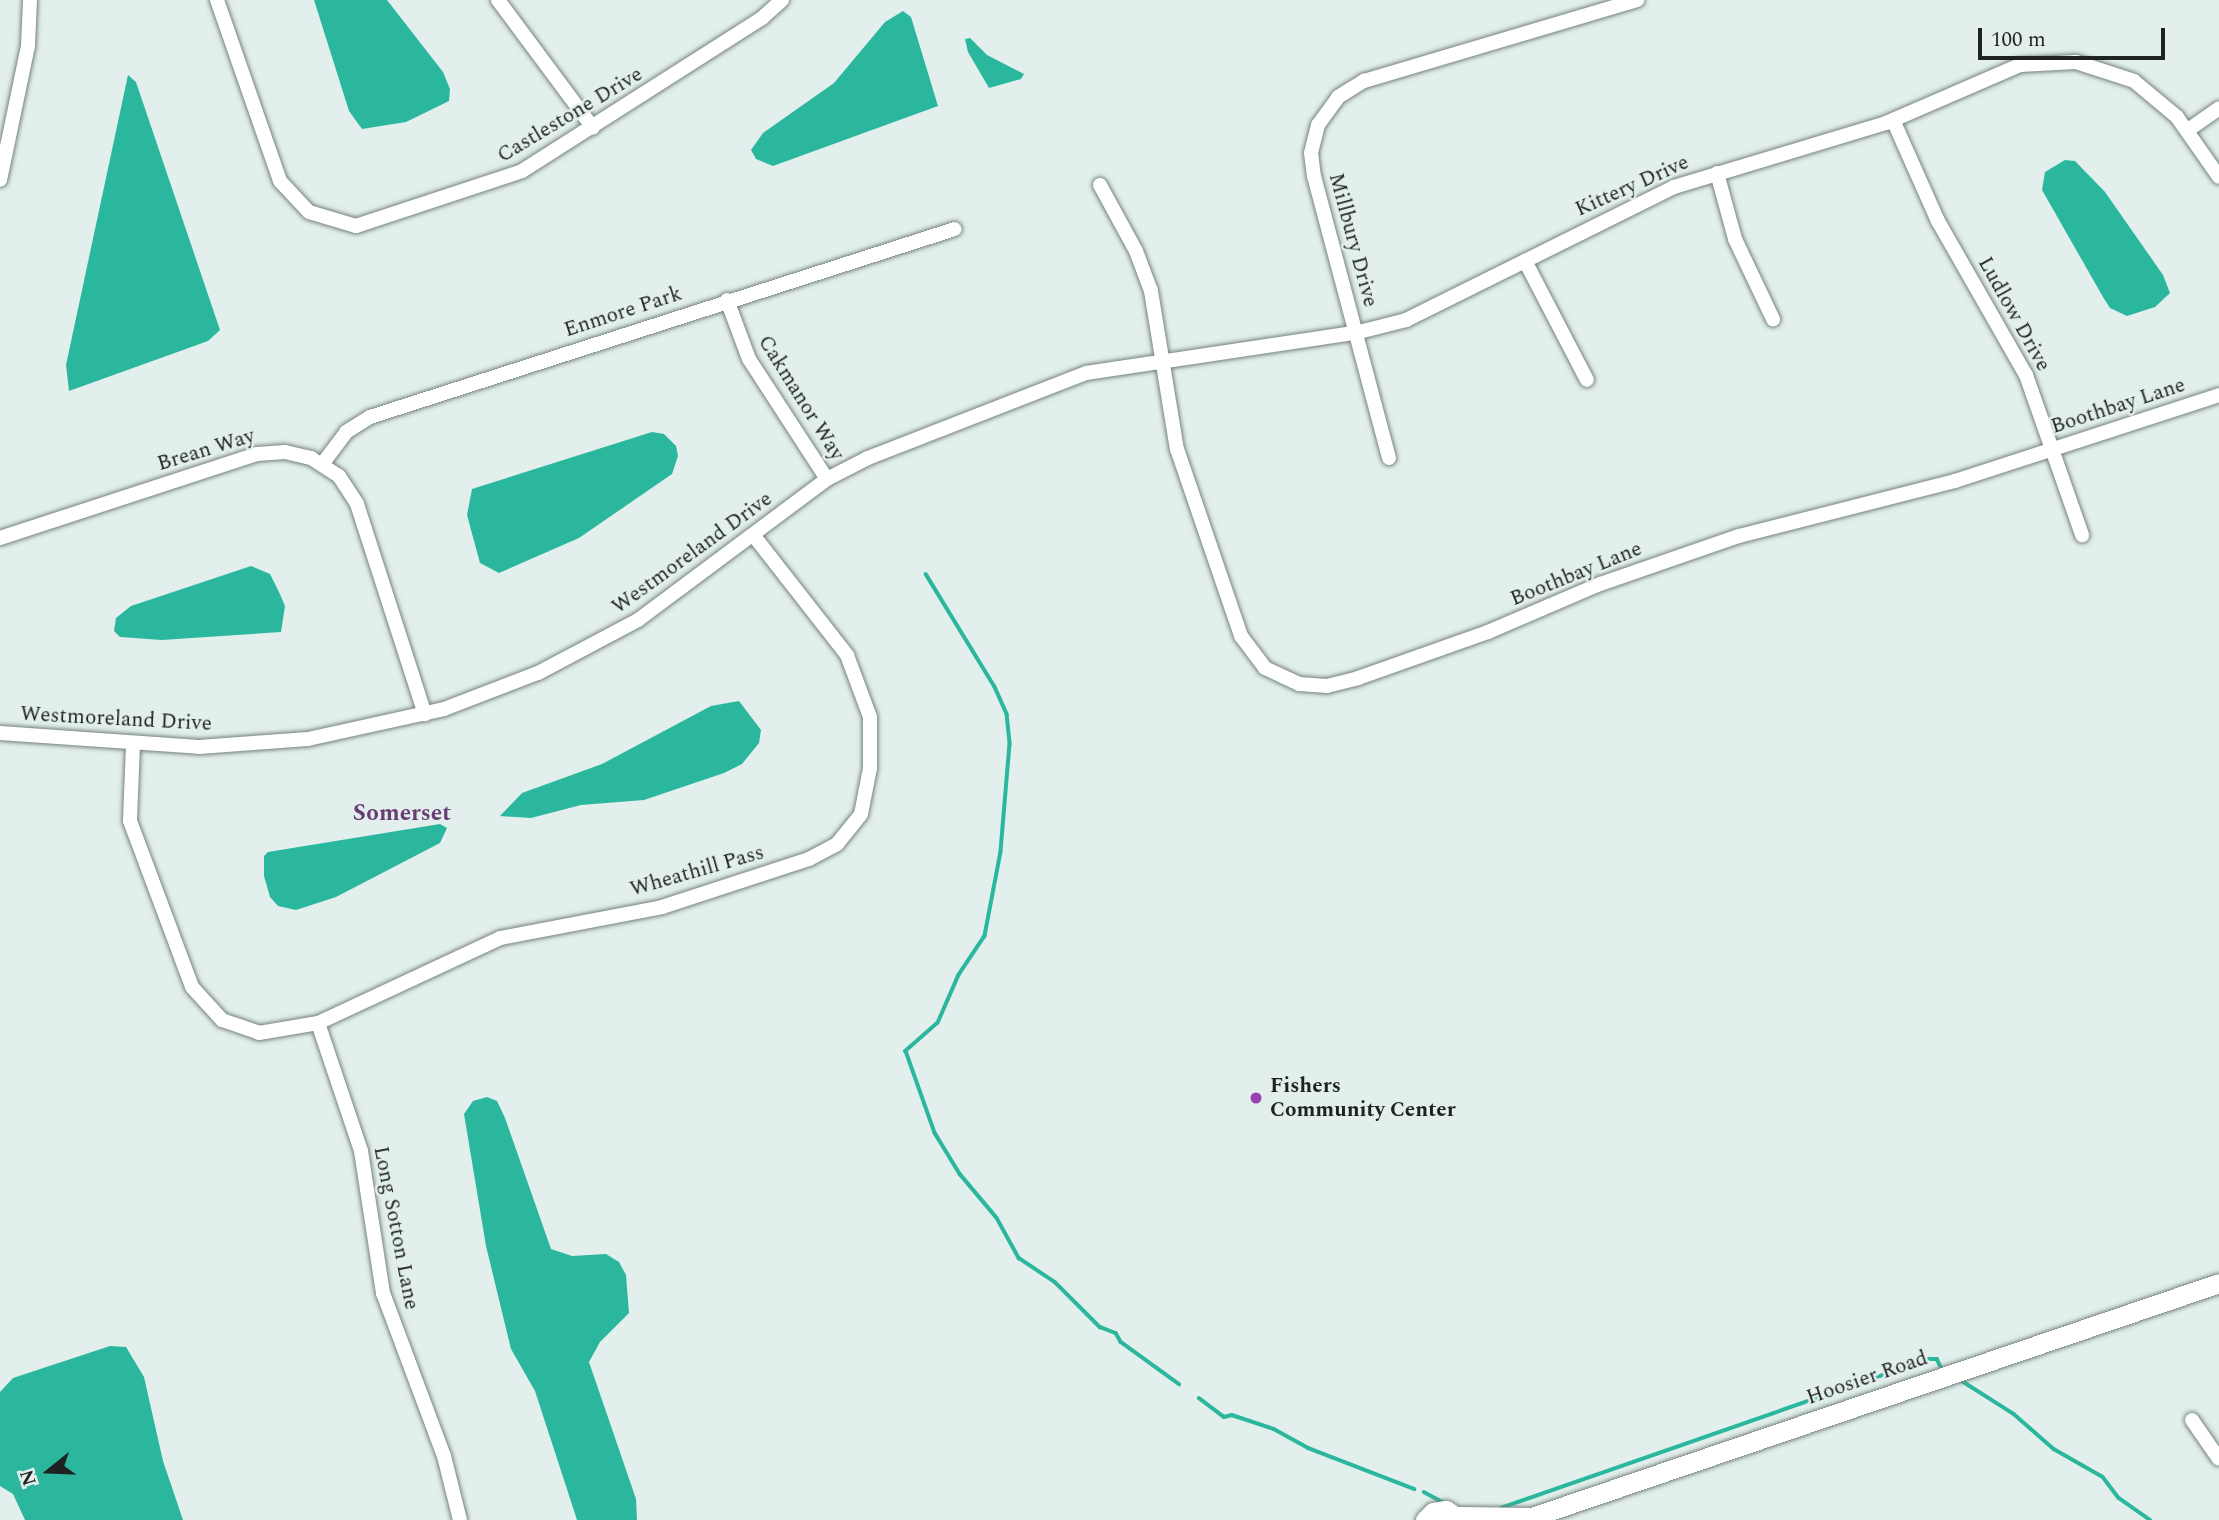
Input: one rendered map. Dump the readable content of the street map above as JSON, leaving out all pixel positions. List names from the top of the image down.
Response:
{
  "streets": {
    "street": [
      "Castlestone Drive",
      "Kittery Drive",
      "Millbury Drive",
      "Enmore Park",
      "Ludlow Drive",
      "Cakmanor Way",
      "Boothbay Lane",
      "Brean Way",
      "Westmoreland Drive",
      "Wheathill Pass",
      "Long Sotton Lane",
      "Hoosier Road"
    ]
  },
  "crossings": [
    ["Kittery Drive", "Millbury Drive"],
    ["Kittery Drive", "Ludlow Drive"],
    ["Kittery Drive", "Boothbay Lane"],
    ["Kittery Drive", "Westmoreland Drive"],
    ["Enmore Park", "Cakmanor Way"],
    ["Enmore Park", "Brean Way"],
    ["Ludlow Drive", "Boothbay Lane"],
    ["Cakmanor Way", "Westmoreland Drive"],
    ["Brean Way", "Westmoreland Drive"],
    ["Westmoreland Drive", "Wheathill Pass"],
    ["Wheathill Pass", "Long Sotton Lane"]
  ],
  "districts": ["Somerset"],
  "places": ["Fishers Community Center"],
  "scale_bar": "100 m",
  "north": "left"
}
